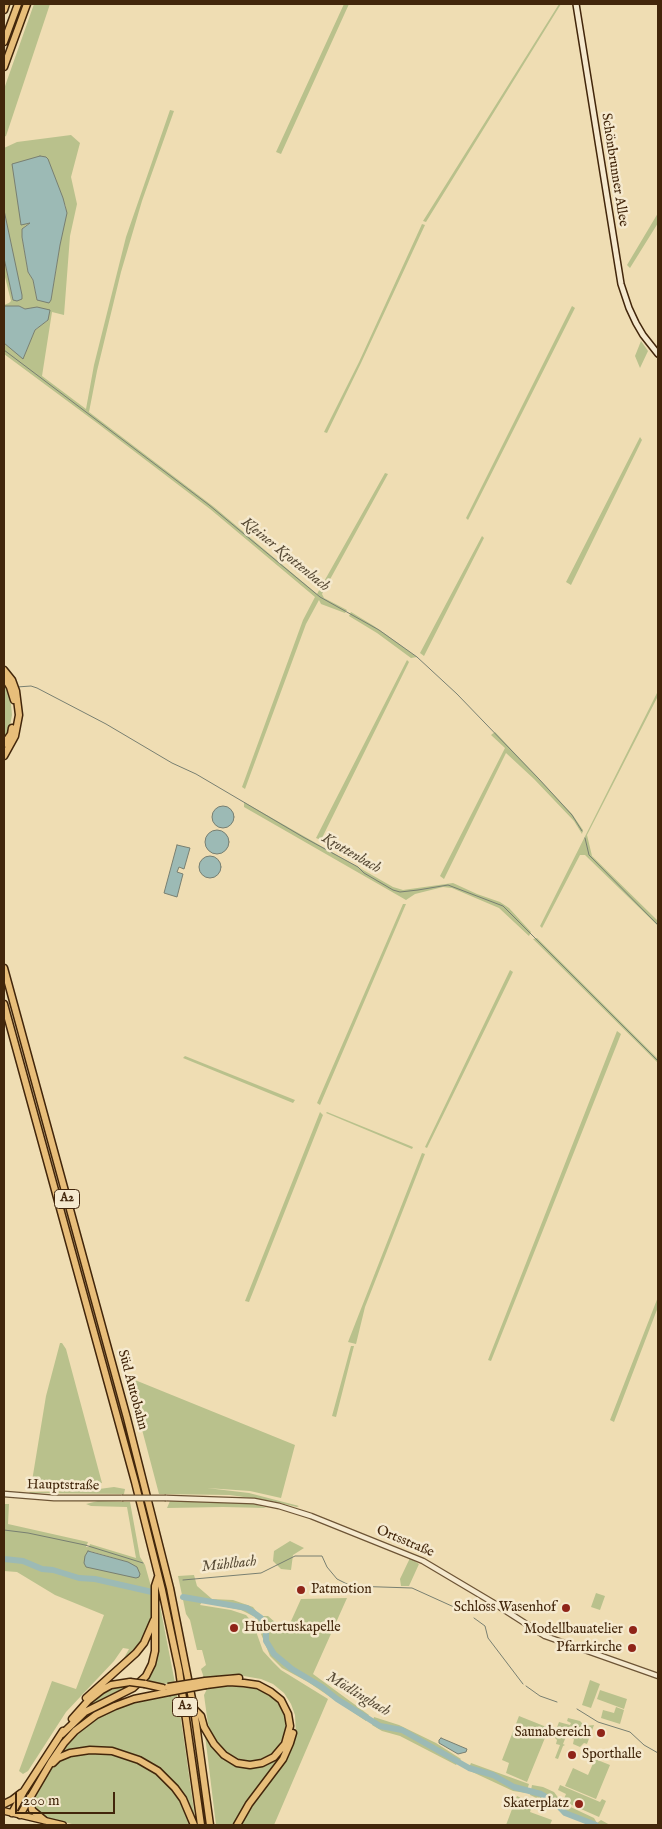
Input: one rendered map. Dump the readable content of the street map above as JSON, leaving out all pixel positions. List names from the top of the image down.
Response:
{
  "streets": {
    "highway": ["A2", "Süd Autobahn"],
    "main road": ["Schönbrunner Allee"],
    "street": ["Hauptstraße", "Ortsstraße"]
  },
  "crossings": [
    ["Hauptstraße", "Ortsstraße"]
  ],
  "water": [
    "Kleiner Krottenbach",
    "Krottenbach",
    "Mühlbach",
    "Mödlingbach"
  ],
  "places": [
    "Patmotion",
    "Schloss Wasenhof",
    "Hubertuskapelle",
    "Modellbauatelier",
    "Pfarrkirche",
    "Saunabereich",
    "Sporthalle",
    "Skaterplatz"
  ],
  "scale_bar": "200 m"
}
